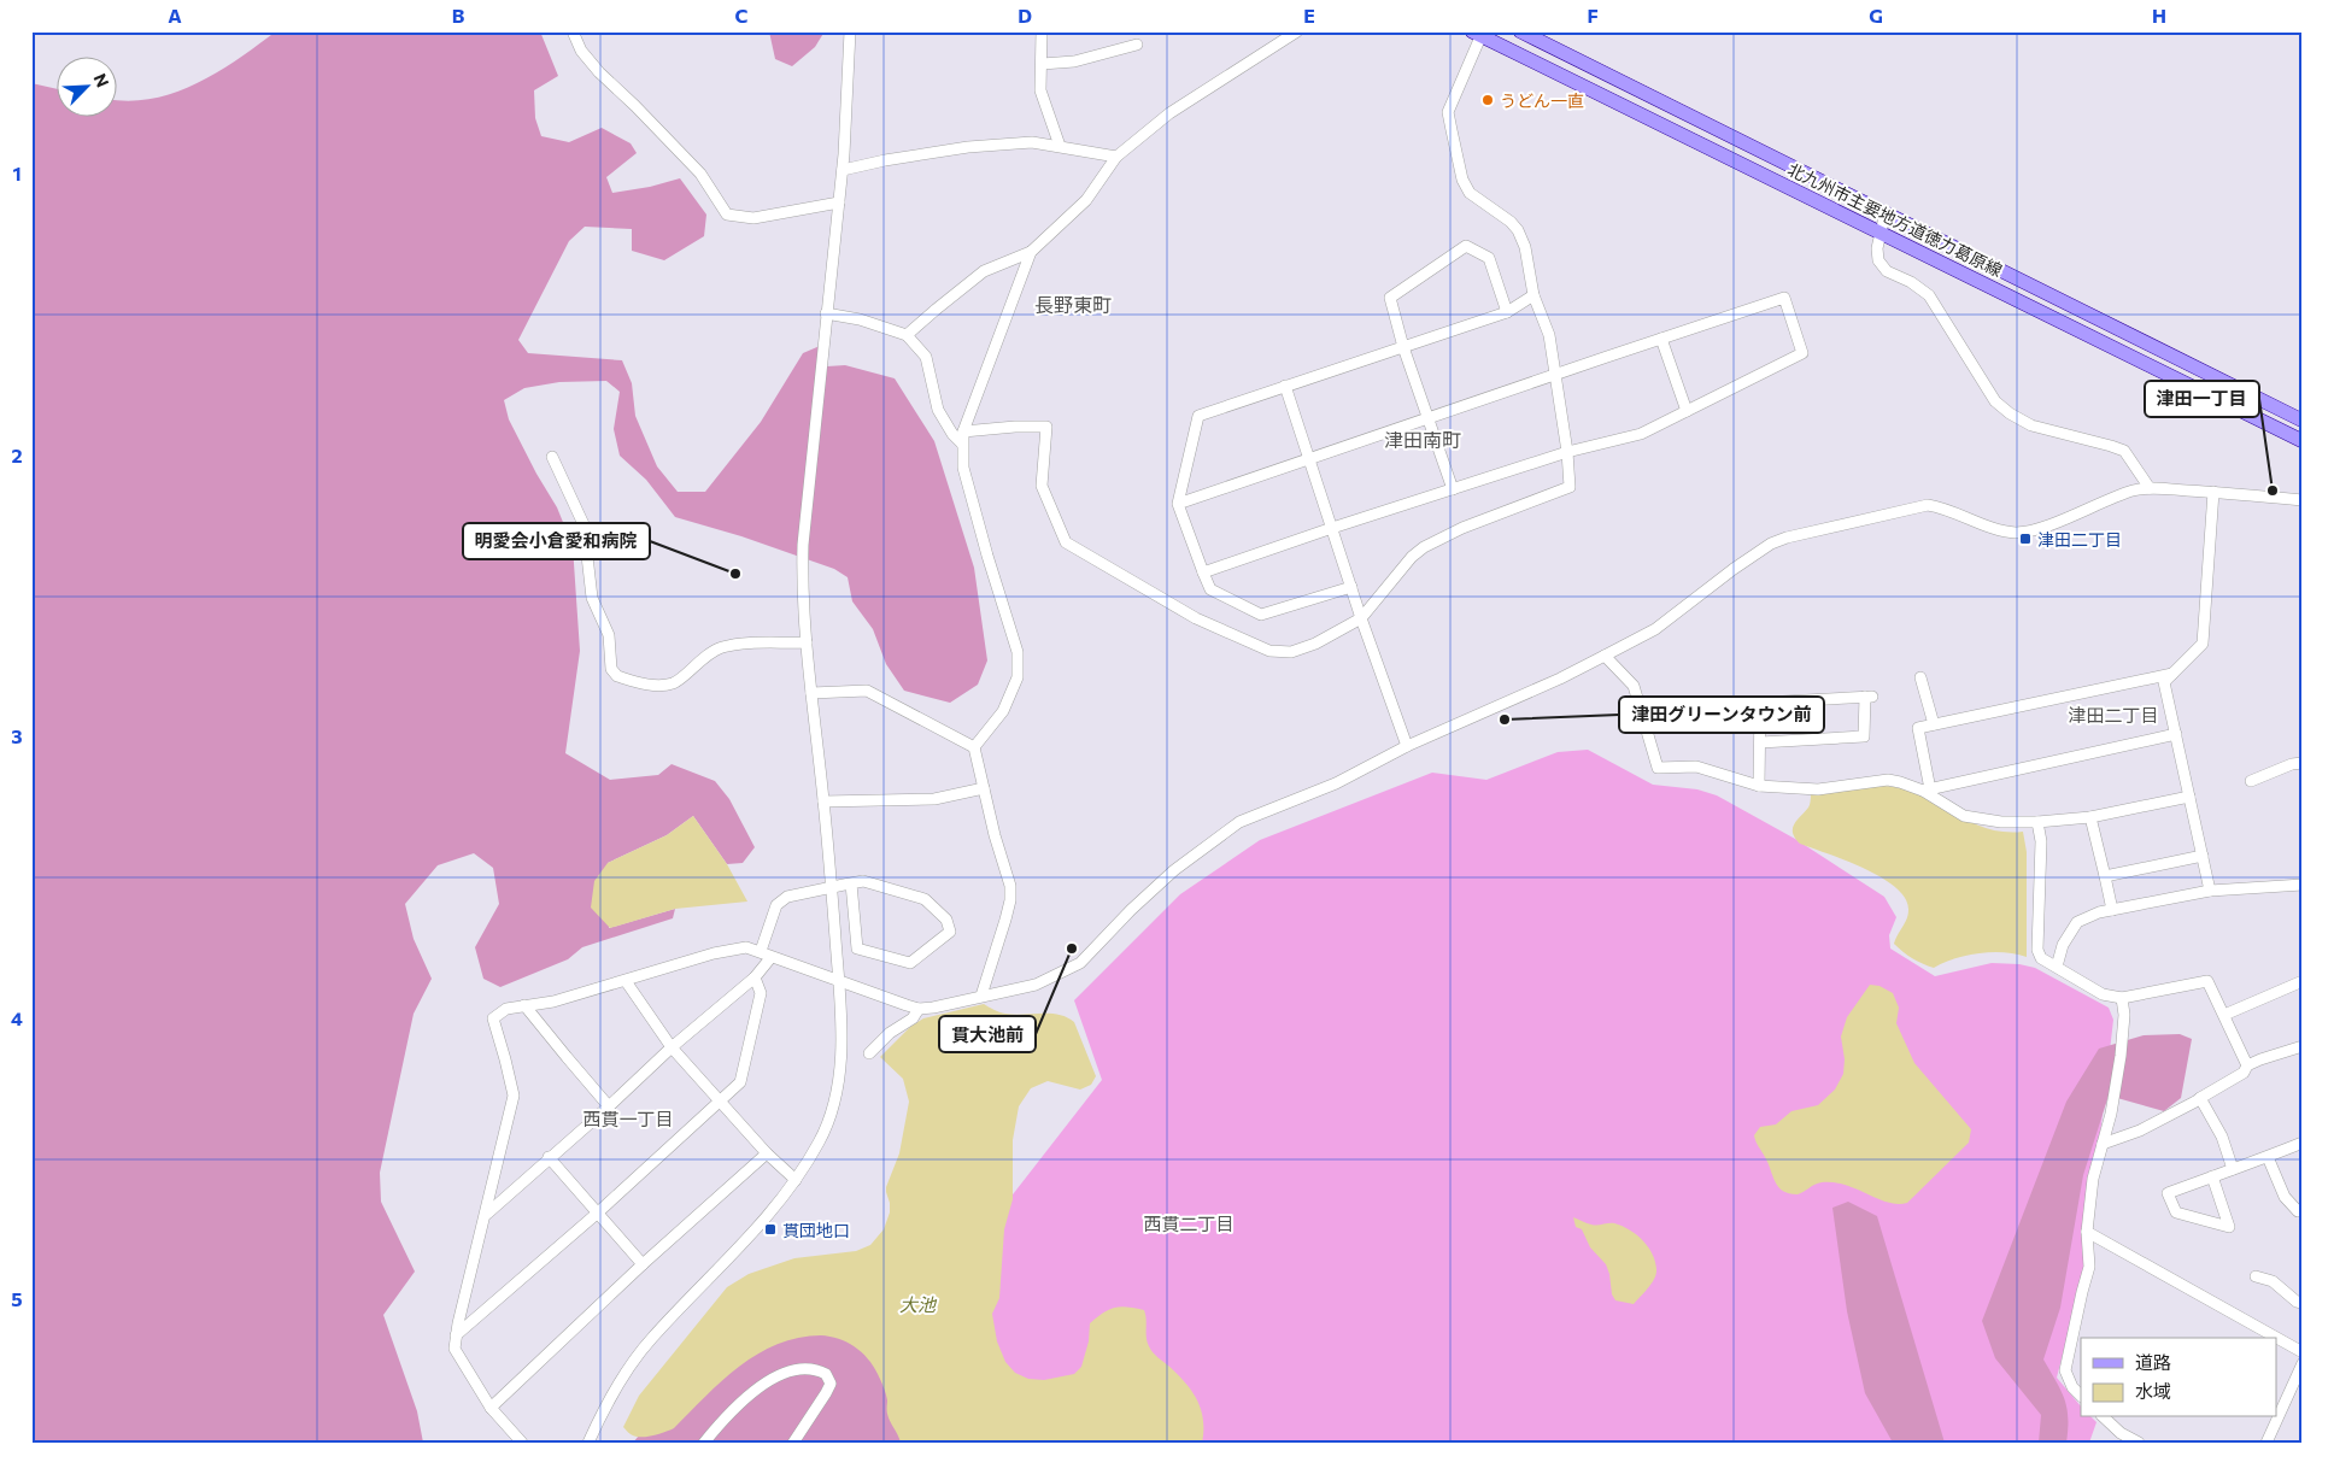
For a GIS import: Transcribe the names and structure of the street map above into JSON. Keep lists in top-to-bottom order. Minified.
{"streets":{"main road":["北九州市主要地方道徳力葛原線"]},"districts":["長野東町","津田南町","津田二丁目","西貫一丁目","西貫二丁目"],"water":["大池"],"places":{"other":["うどん一直","津田一丁目","明愛会小倉愛和病院","津田グリーンタウン前","貫大池前"],"transit":["津田二丁目","貫団地口"]},"legend":["道路","水域"],"north":"top right","grid":{"columns":["A","B","C","D","E","F","G","H"],"rows":["1","2","3","4","5"]}}
